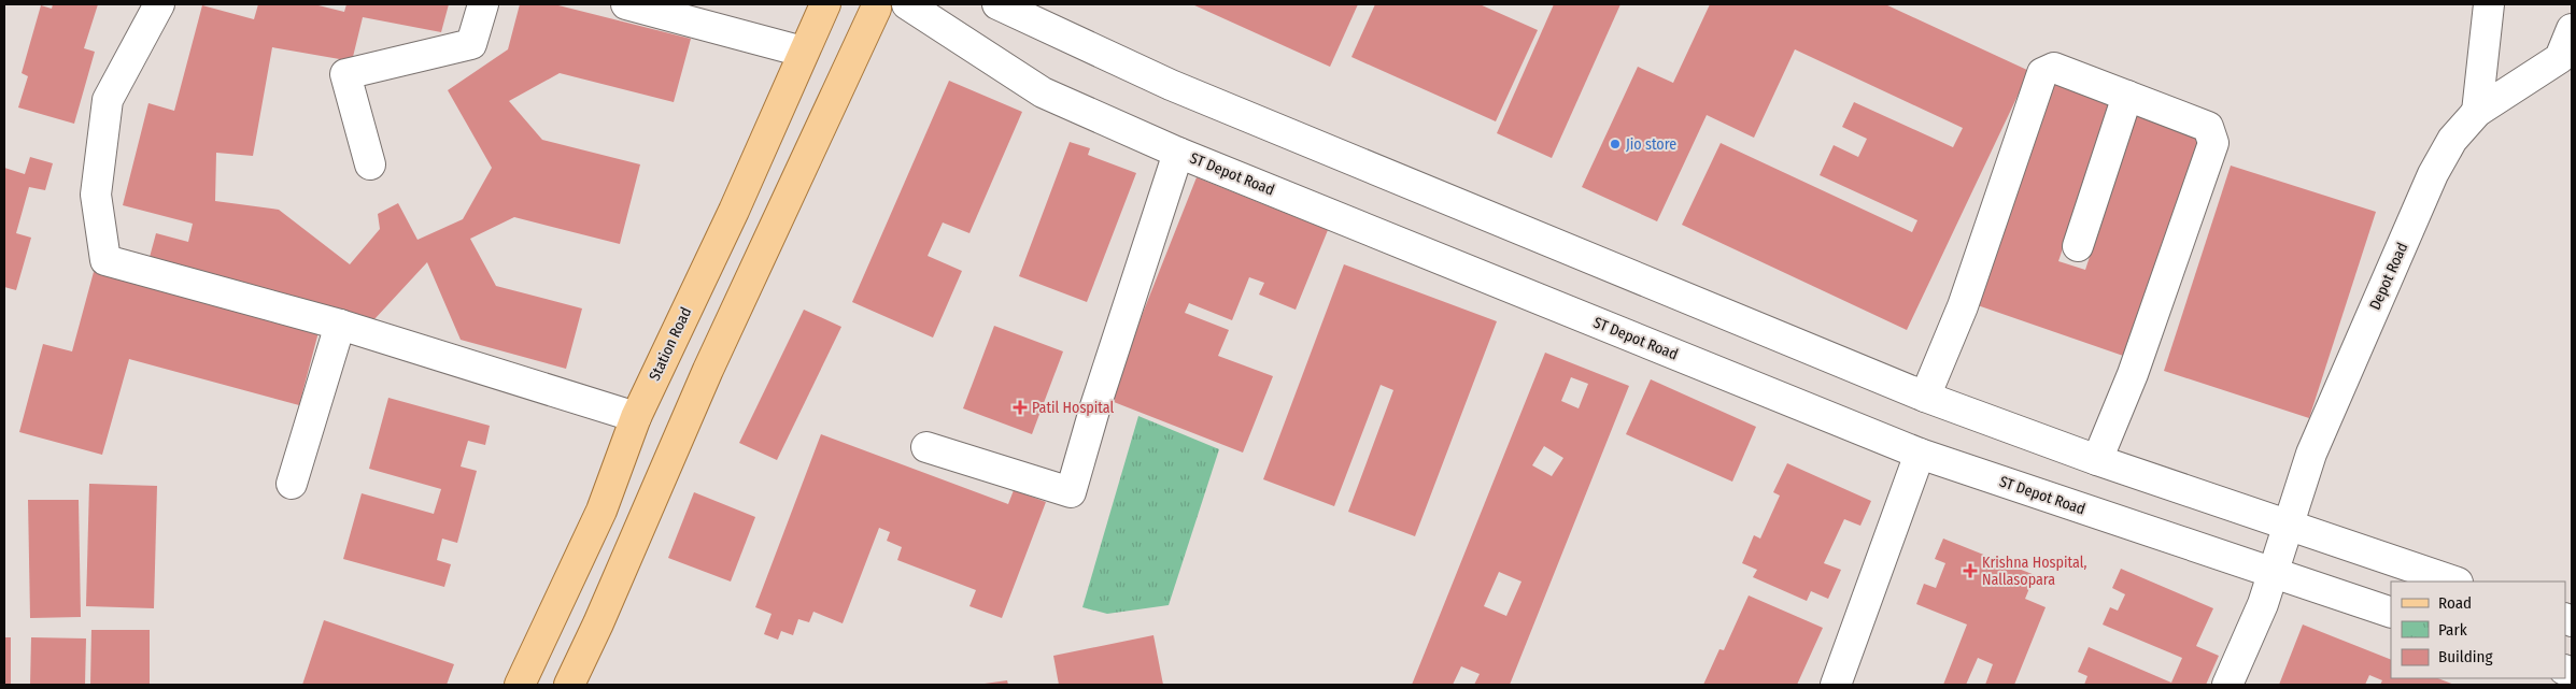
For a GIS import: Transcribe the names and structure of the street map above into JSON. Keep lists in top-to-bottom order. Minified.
{"streets":{"main road":["Station Road"],"street":["ST Depot Road","Depot Road"]},"crossings":[["ST Depot Road","Depot Road"]],"places":{"other":["Jio store"],"health":["Patil Hospital","Krishna Hospital, Nallasopara"]},"legend":["Road","Park","Building"]}
